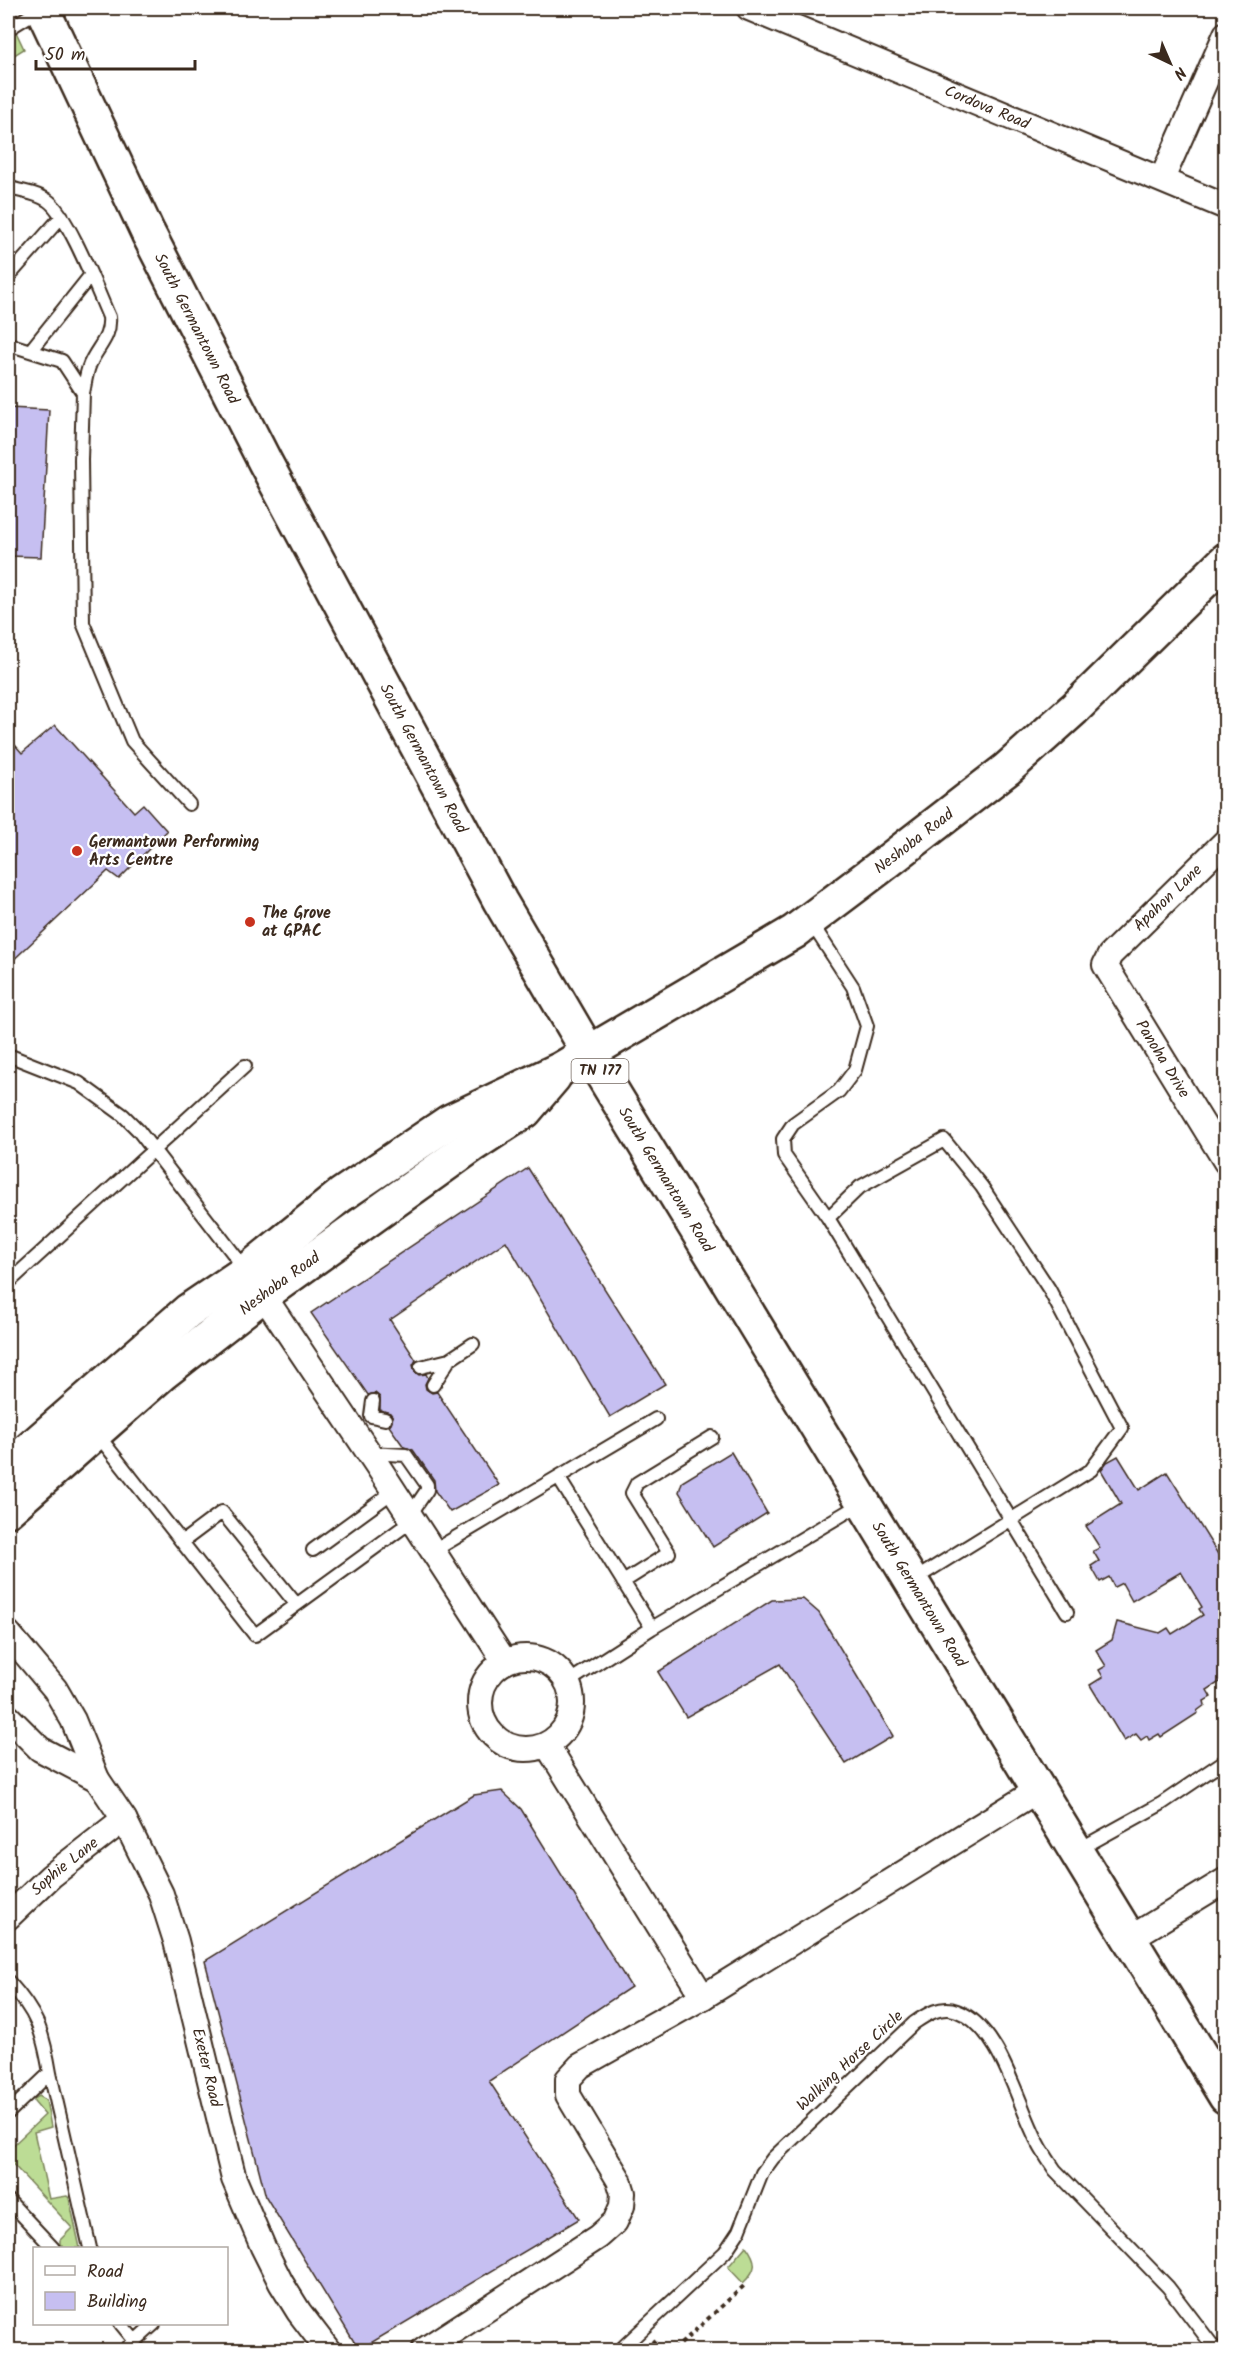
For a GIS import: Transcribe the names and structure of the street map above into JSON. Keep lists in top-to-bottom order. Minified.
{"streets":{"main road":["South Germantown Road","Neshoba Road","TN 177"],"street":["Cordova Road","Apahon Lane","Panoha Drive","Sophie Lane","Exeter Road"],"lane":["Walking Horse Circle"]},"crossings":[["South Germantown Road","Neshoba Road"],["Apahon Lane","Panoha Drive"],["Sophie Lane","Exeter Road"]],"places":["Germantown Performing Arts Centre","The Grove at GPAC"],"legend":["Road","Building"],"scale_bar":"50 m","north":"bottom right"}
